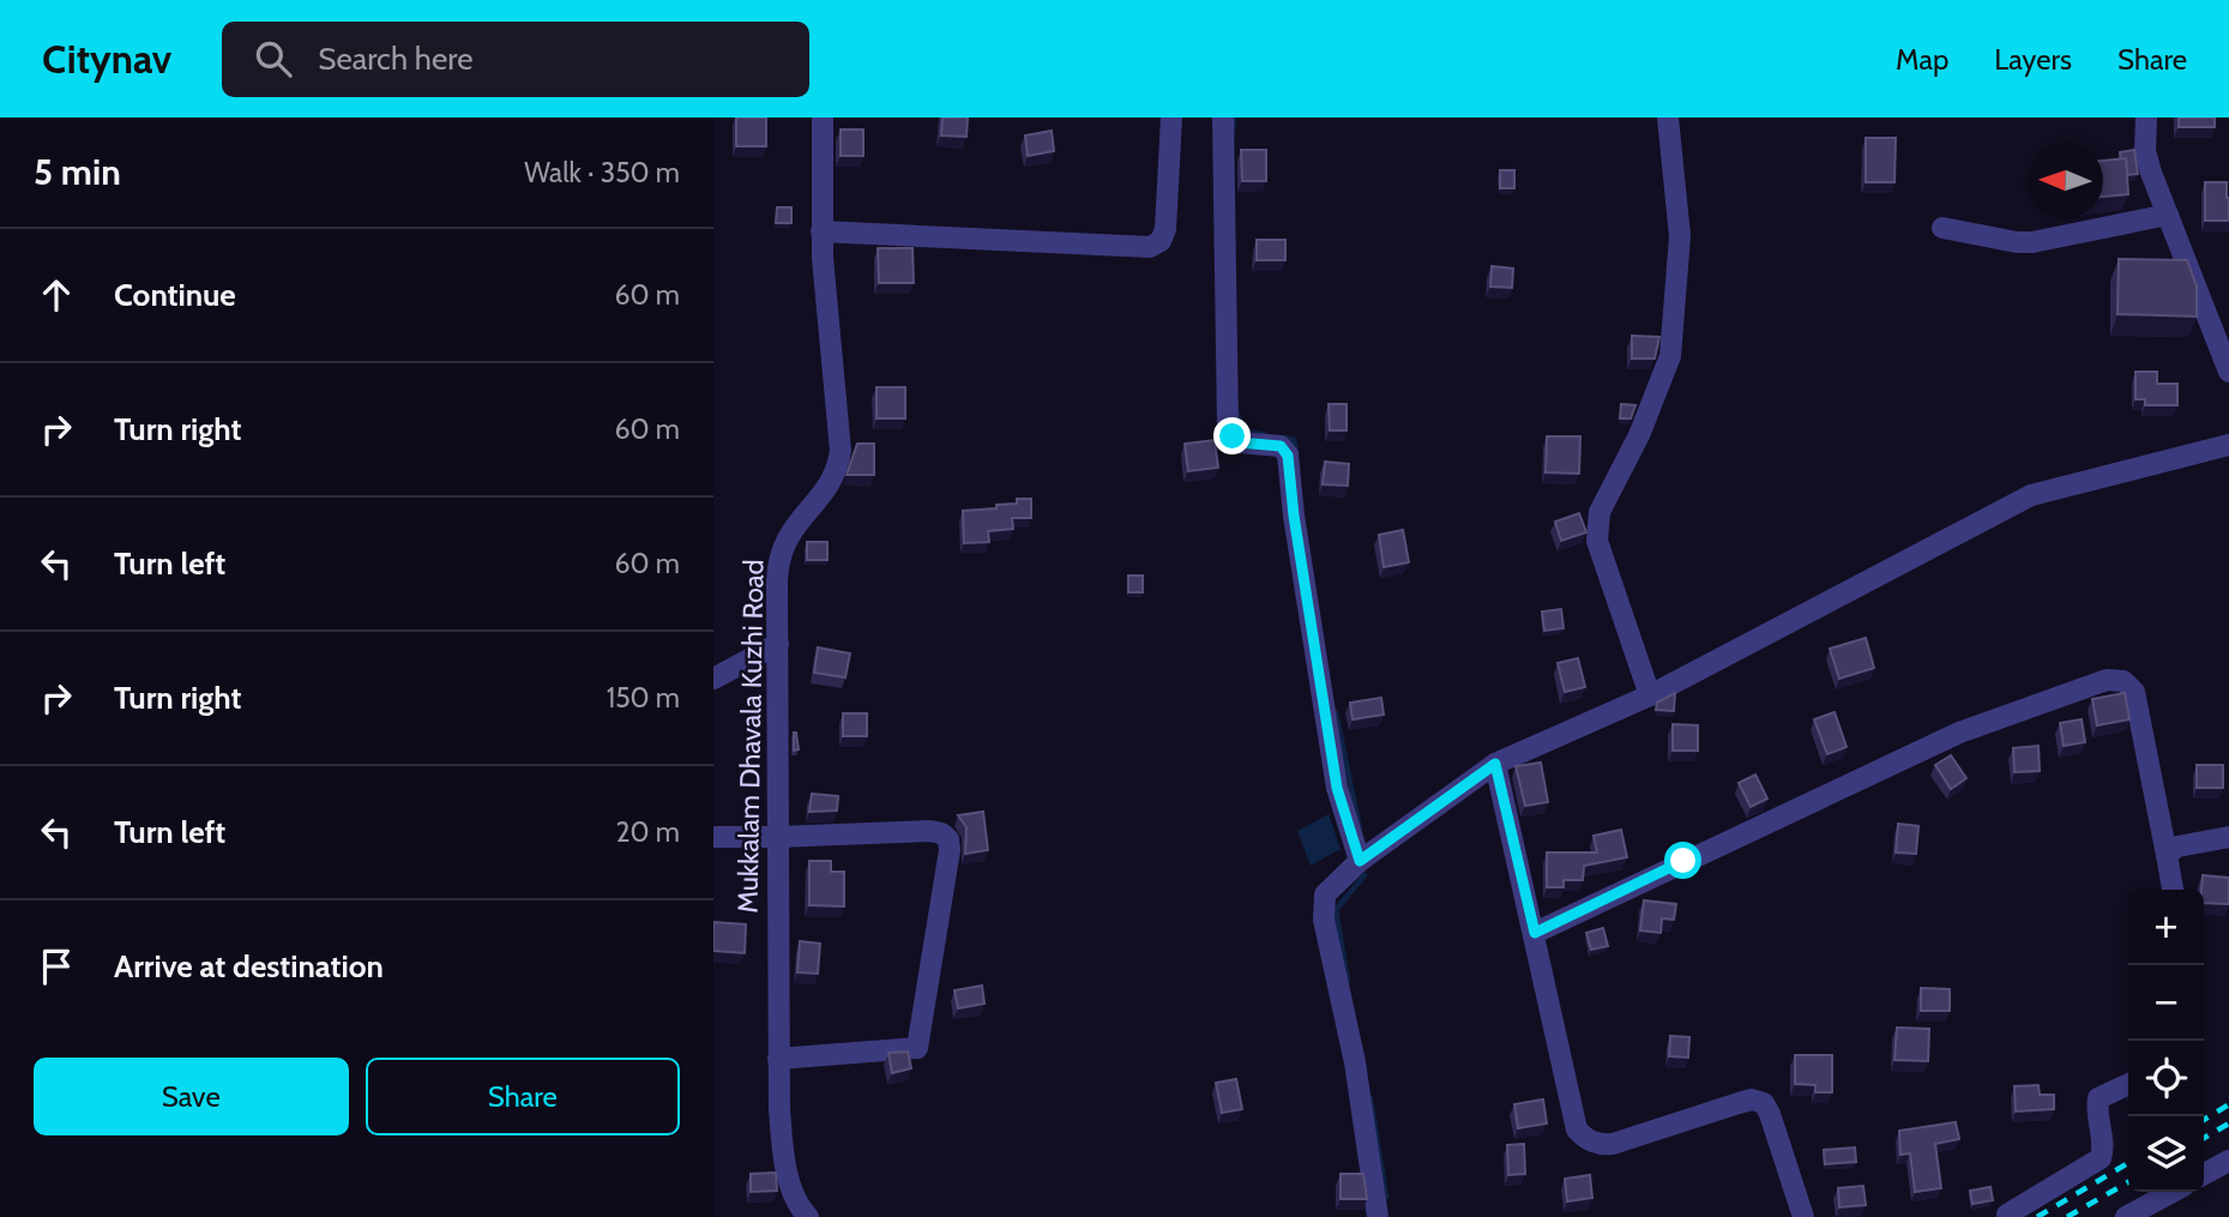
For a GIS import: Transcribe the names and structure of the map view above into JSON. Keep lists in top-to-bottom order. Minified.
{"streets":{"street":["Mukkalam Dhavala Kuzhi Road"]},"north":"left","page":{"header":"Citynav","search":"Search here","nav":["Map","Layers","Share"],"heading":["5 min","Walk · 350 m"],"list":[["Continue","60 m"],["Turn right","60 m"],["Turn left","60 m"],["Turn right","150 m"],["Turn left","20 m"],"Arrive at destination"],"map_buttons":["+","−"],"buttons":["Save","Share"]}}
